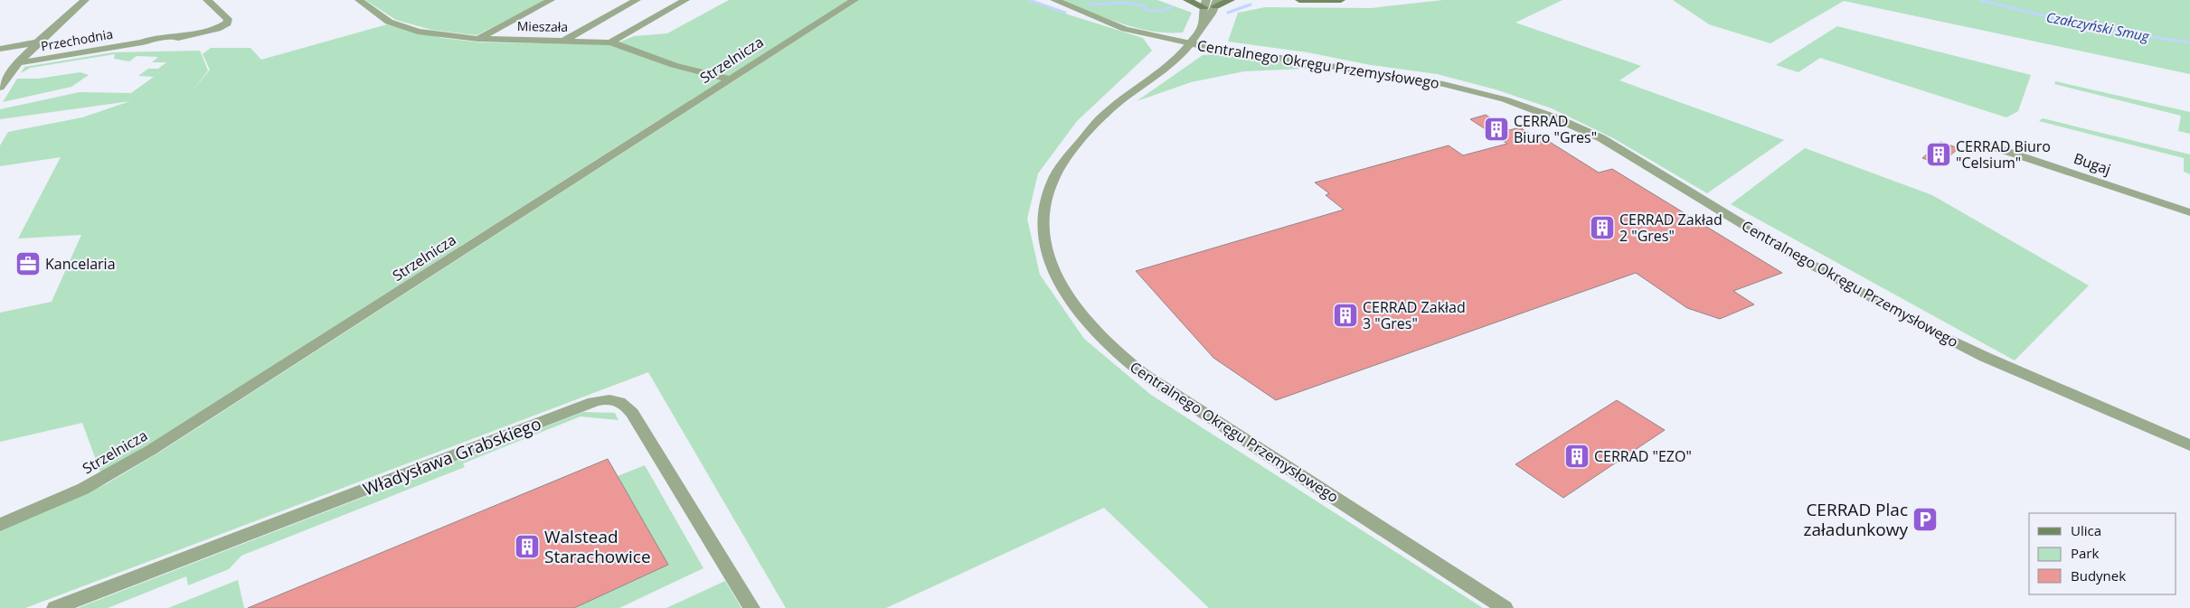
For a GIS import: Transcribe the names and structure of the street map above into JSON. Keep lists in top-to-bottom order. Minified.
{"streets":{"street":["Mieszała","Przechodnia","Strzelnicza","Centralnego Okręgu Przemysłowego","Bugaj","Władysława Grabskiego"]},"crossings":[["Mieszała","Strzelnicza"]],"water":["Czałczyński Smug"],"places":{"building":["CERRAD Biuro \"Gres\"","CERRAD Biuro \"Celsium\"","CERRAD Zakład 2 \"Gres\"","CERRAD Zakład 3 \"Gres\"","CERRAD \"EZO\"","Walstead Starachowice"],"office":["Kancelaria"],"parking":["CERRAD Plac załadunkowy"]},"legend":["Ulica","Park","Budynek"]}
